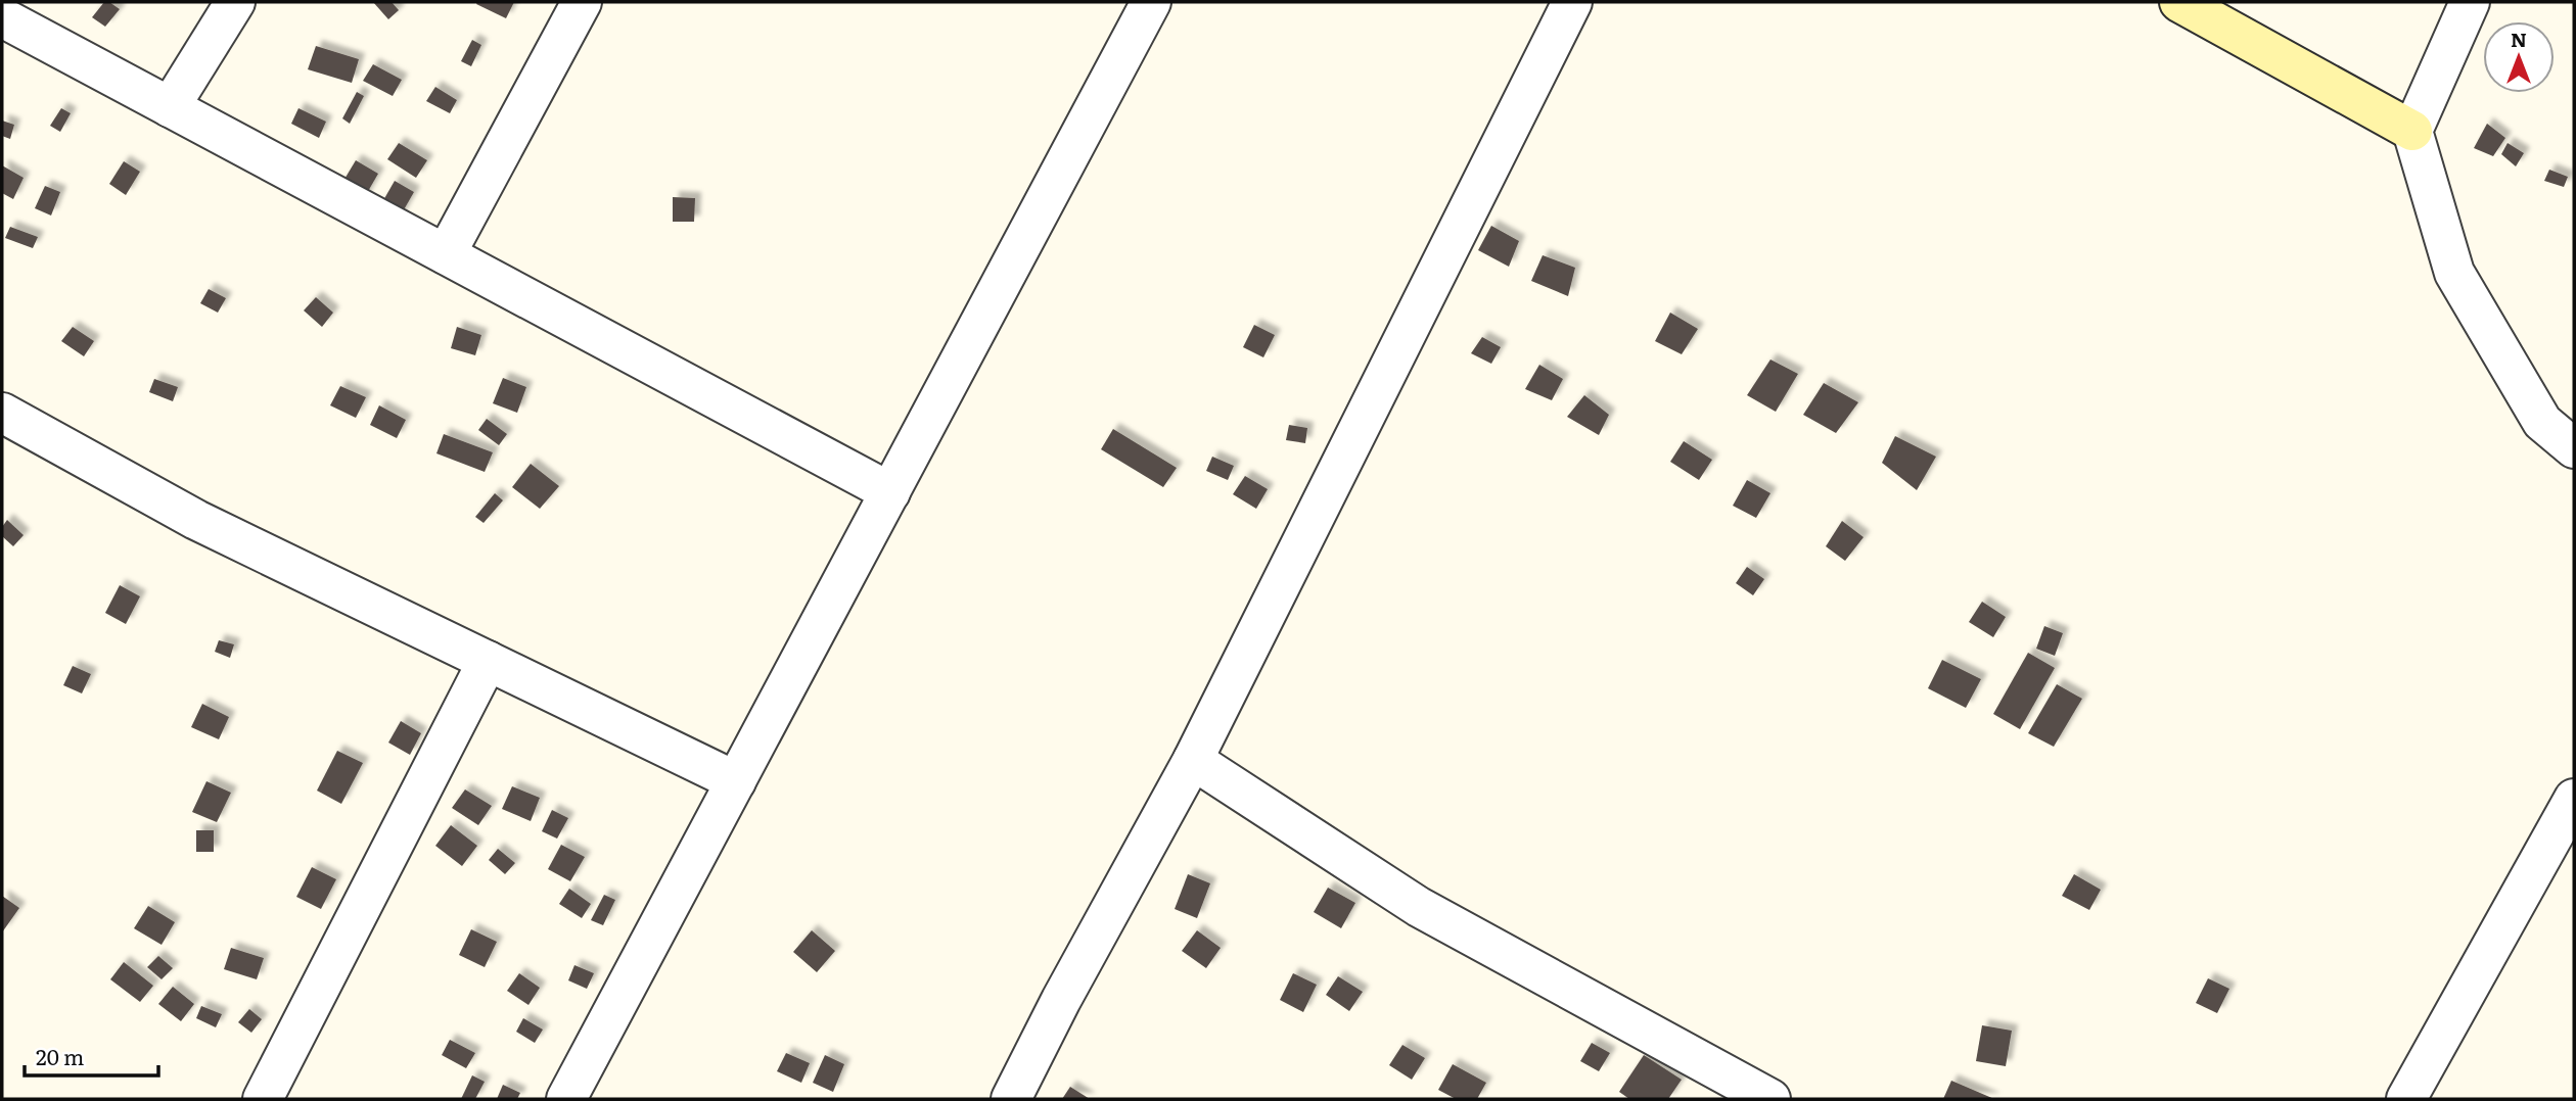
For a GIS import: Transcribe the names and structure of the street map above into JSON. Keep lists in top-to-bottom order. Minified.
{"scale_bar":"20 m","north":"top"}
